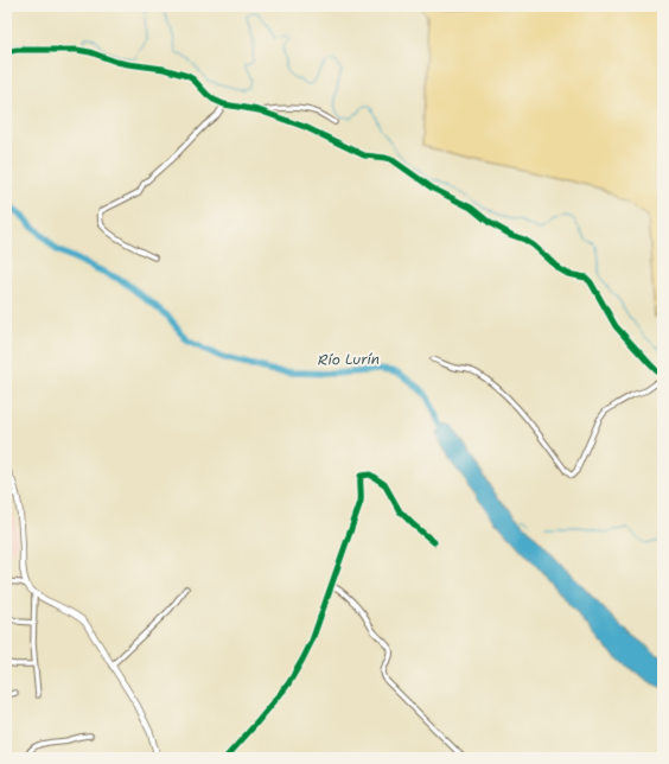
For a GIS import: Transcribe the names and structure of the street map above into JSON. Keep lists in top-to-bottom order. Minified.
{"water":["Río Lurín"]}
